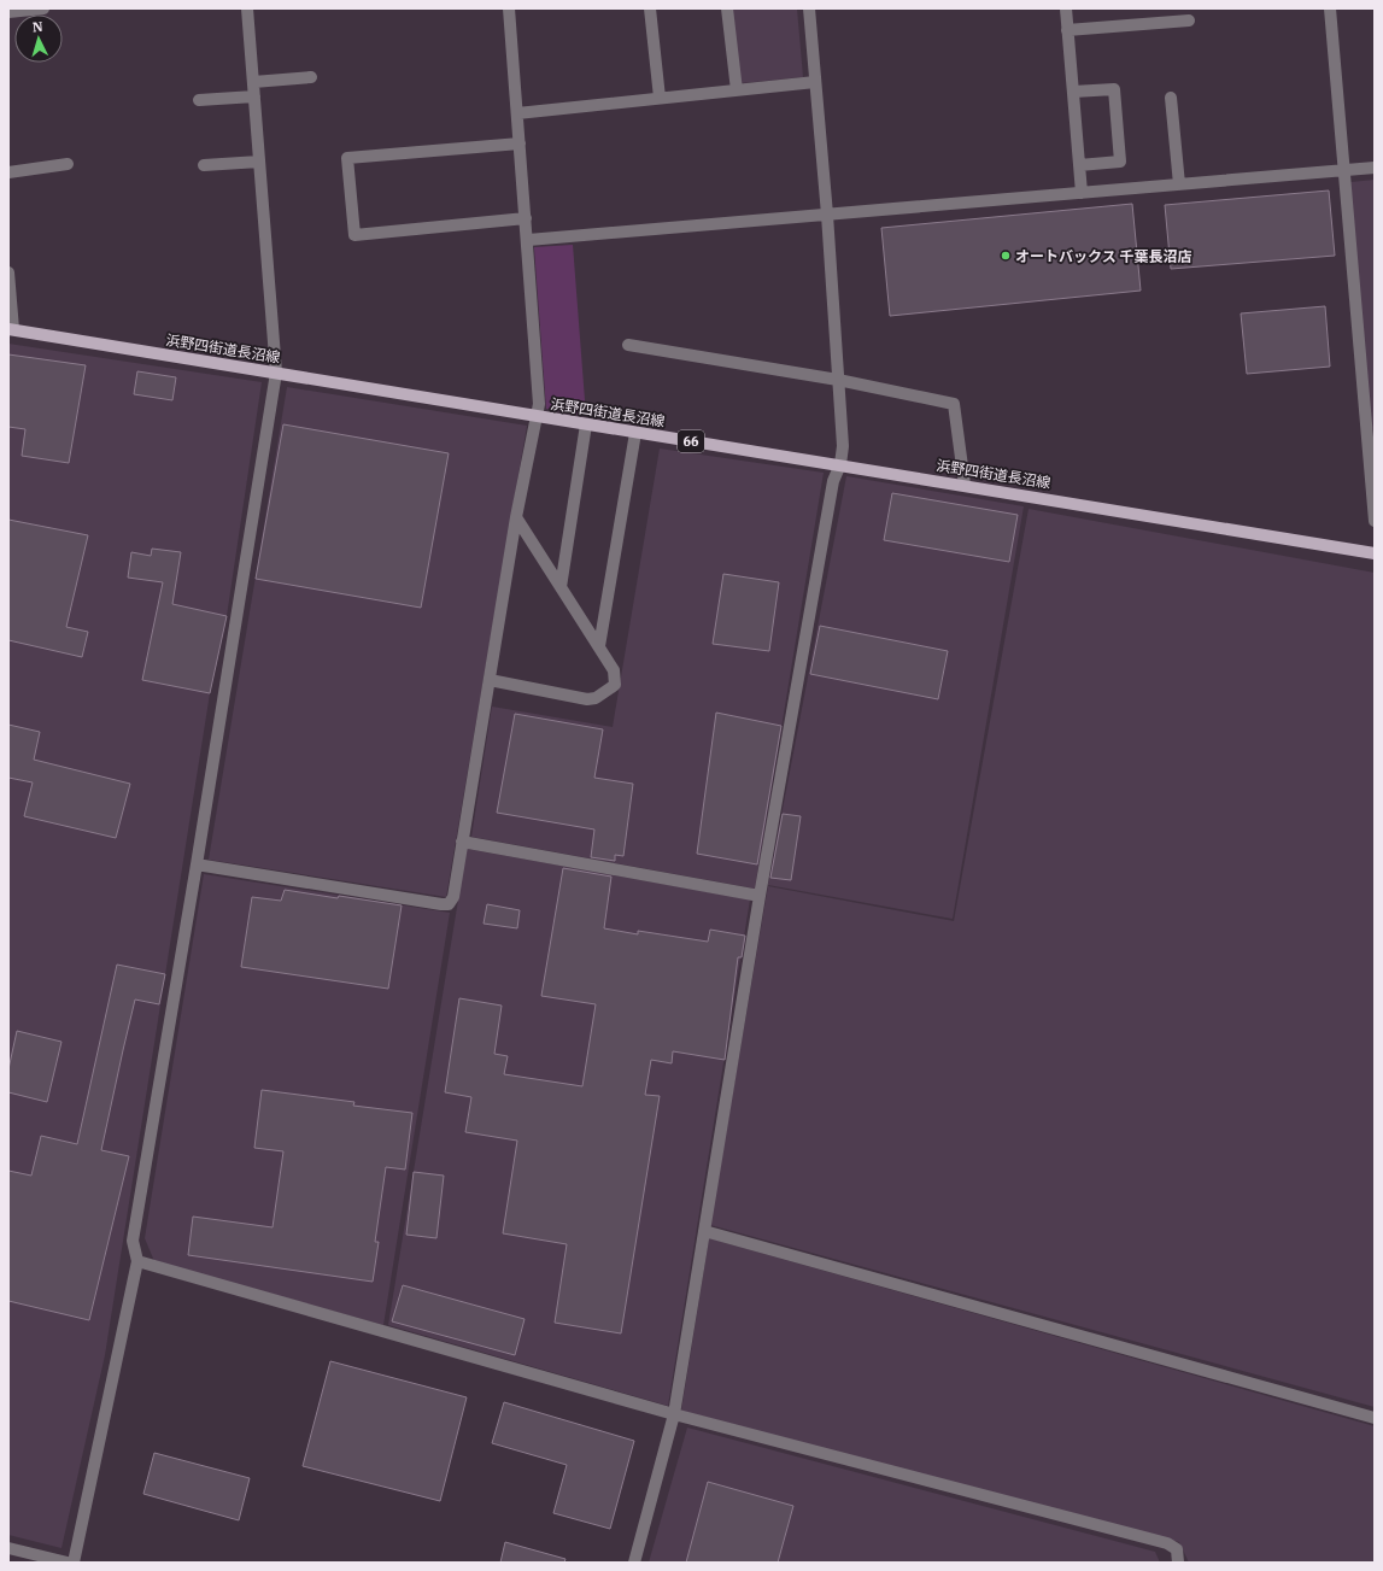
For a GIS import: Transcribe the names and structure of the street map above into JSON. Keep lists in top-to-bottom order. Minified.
{"streets":{"main road":["浜野四街道長沼線","66"]},"places":["オートバックス 千葉長沼店"],"north":"top"}
